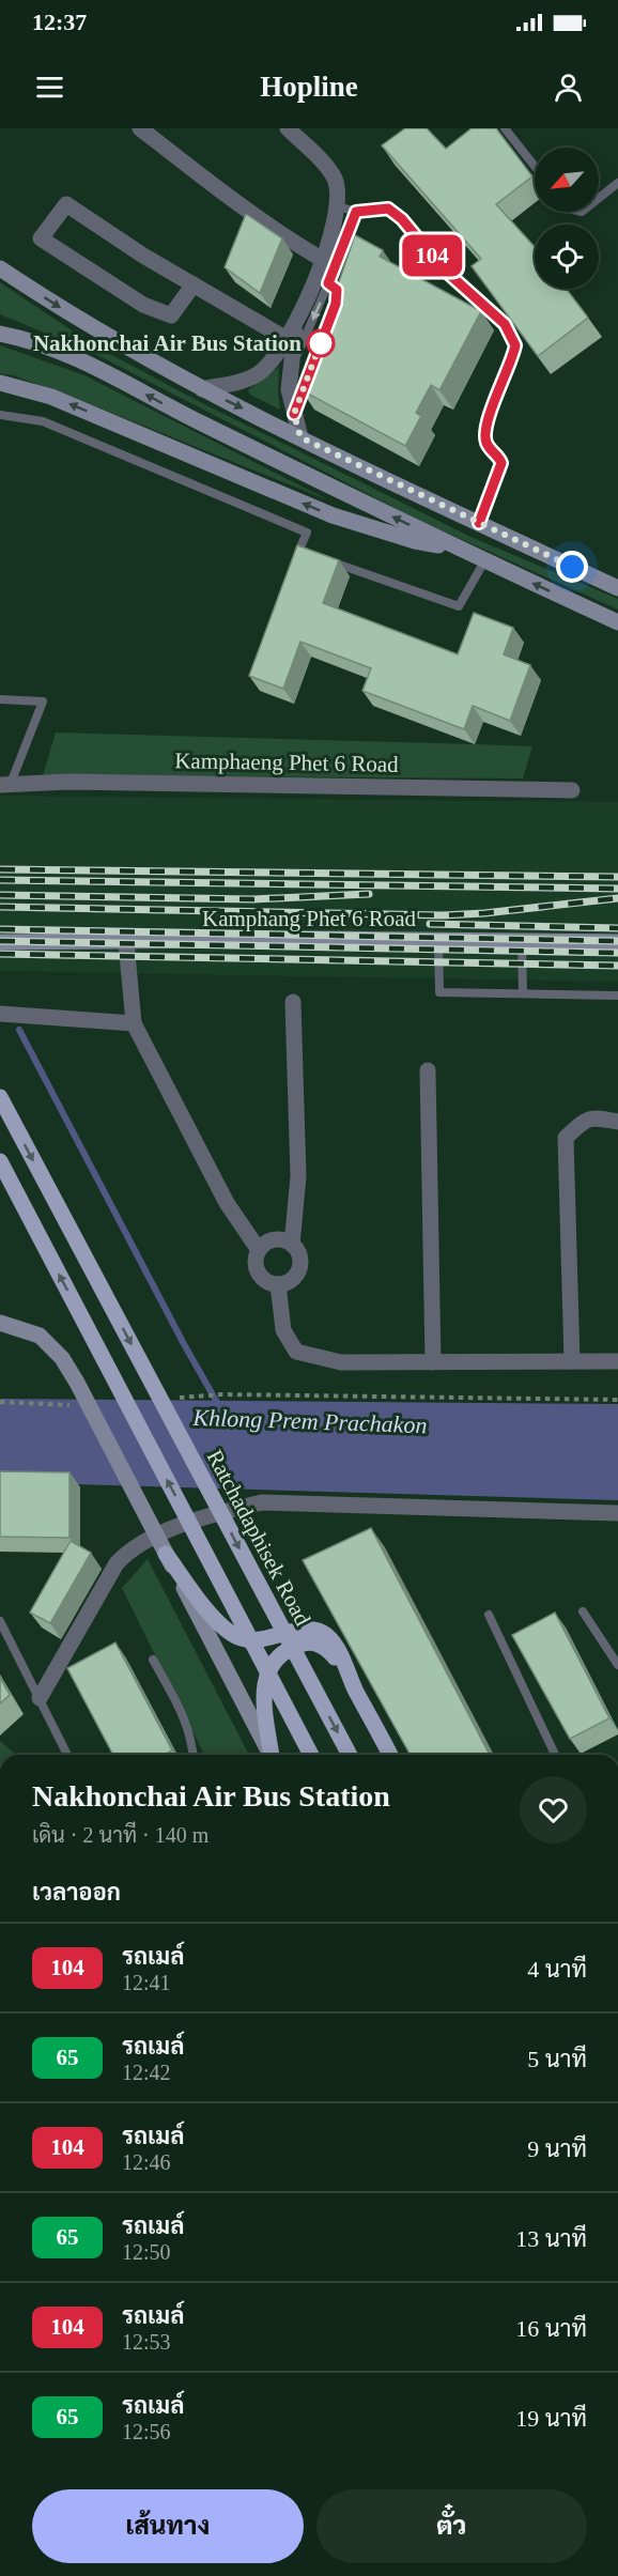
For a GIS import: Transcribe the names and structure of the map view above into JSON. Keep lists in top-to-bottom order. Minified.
{"streets":{"main road":["Kamphang Phet 6 Road","Ratchadaphisek Road"],"street":["Kamphaeng Phet 6 Road"]},"water":["Khlong Prem Prachakon"],"places":["Nakhonchai Air Bus Station"],"lines":["bus line 104"],"north":"bottom left","page":{"status":"12:37","header":"Hopline","on_map":"104","heading":[["Nakhonchai Air Bus Station","เดิน · 2 นาที · 140 m"],"เวลาออก"],"list":[{"mark":"104","name":"รถเมล์","note":"12:41","value":"4 นาที"},{"mark":"65","name":"รถเมล์","note":"12:42","value":"5 นาที"},{"mark":"104","name":"รถเมล์","note":"12:46","value":"9 นาที"},{"mark":"65","name":"รถเมล์","note":"12:50","value":"13 นาที"},{"mark":"104","name":"รถเมล์","note":"12:53","value":"16 นาที"},{"mark":"65","name":"รถเมล์","note":"12:56","value":"19 นาที"}],"buttons":["เส้นทาง","ตั๋ว"]}}
